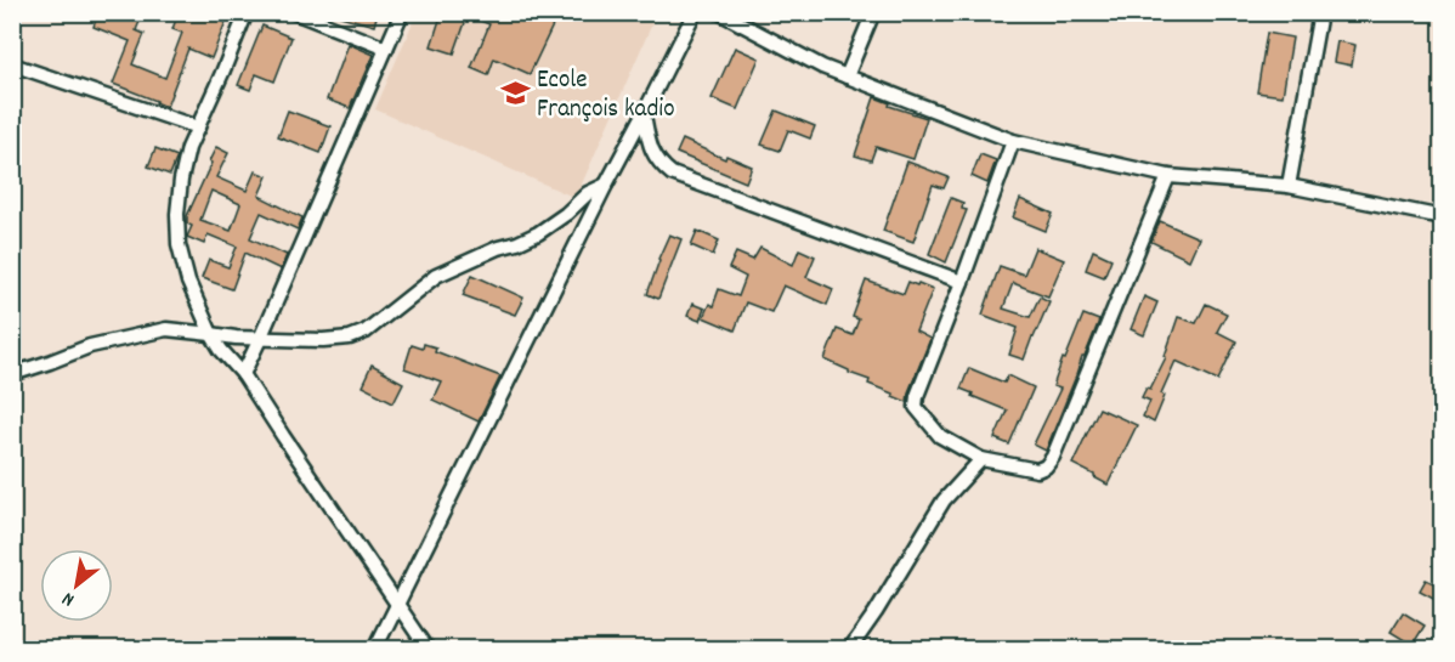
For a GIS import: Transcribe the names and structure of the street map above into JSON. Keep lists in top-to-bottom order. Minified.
{"places":{"school or university":["Ecole François kadio"]},"north":"bottom left"}
